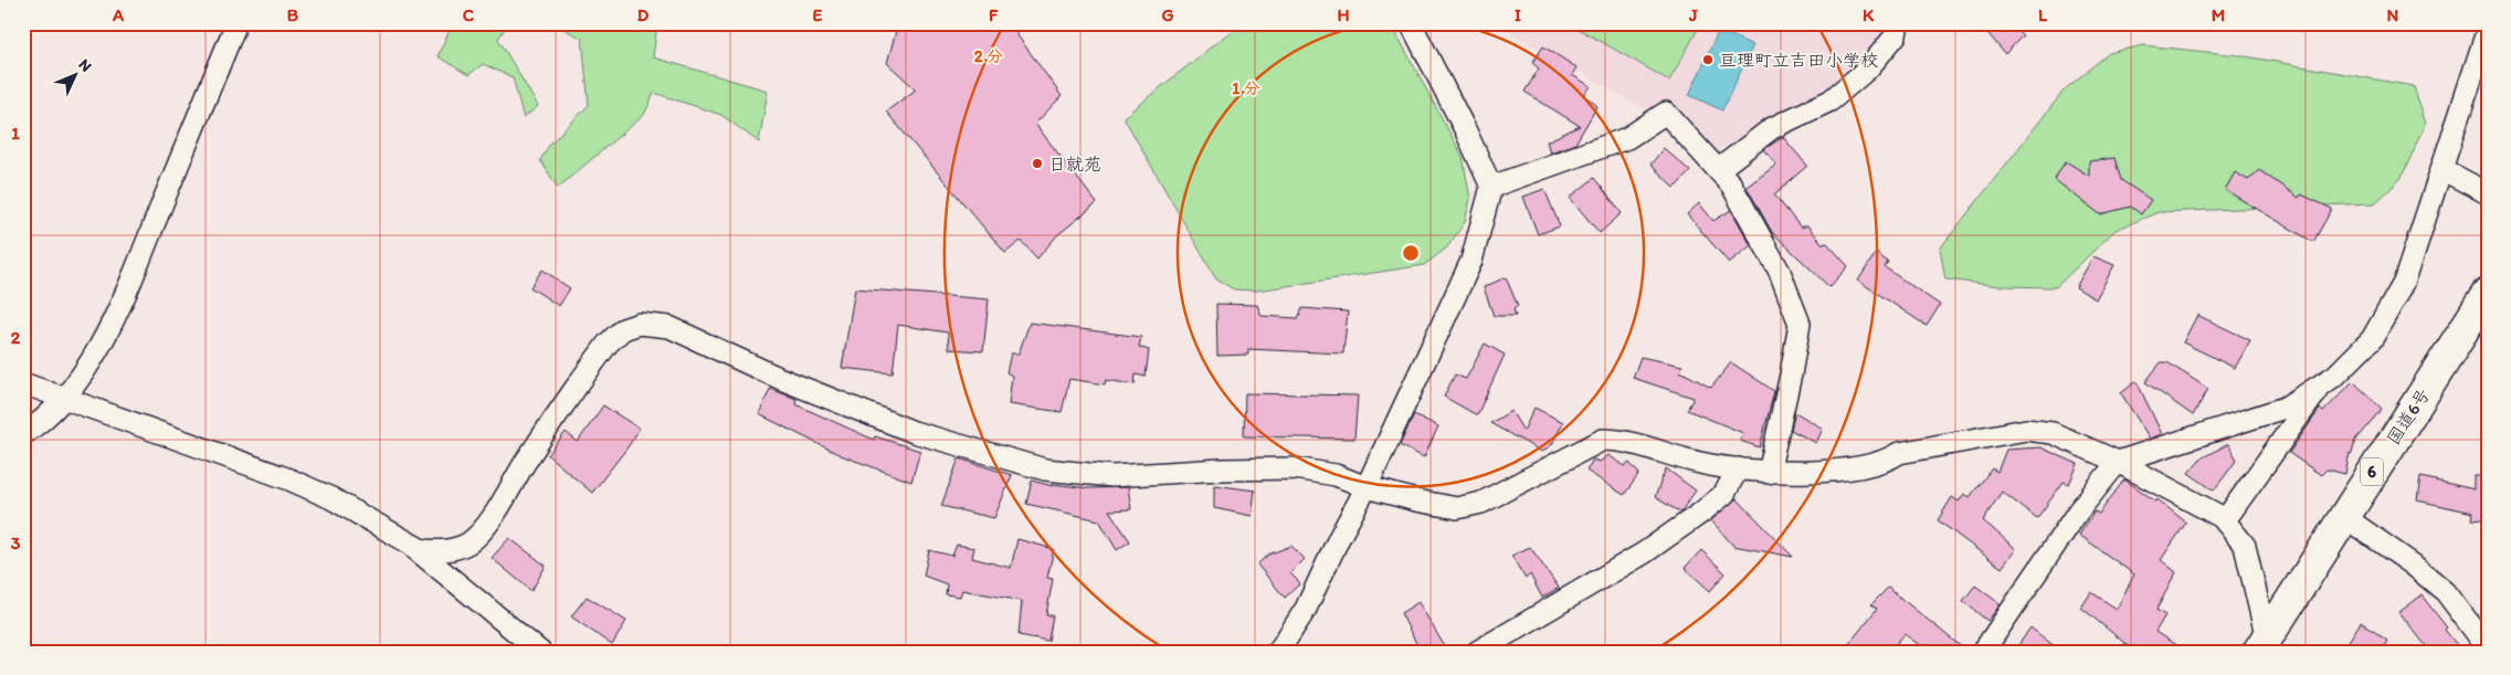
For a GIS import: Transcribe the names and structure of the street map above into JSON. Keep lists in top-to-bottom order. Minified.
{"streets":{"highway":["国道6号","6"]},"places":["亘理町立吉田小学校","日就苑"],"north":"top right","grid":{"columns":["A","B","C","D","E","F","G","H","I","J","K","L","M","N"],"rows":["1","2","3"]},"rings":["2 分","1 分"]}
